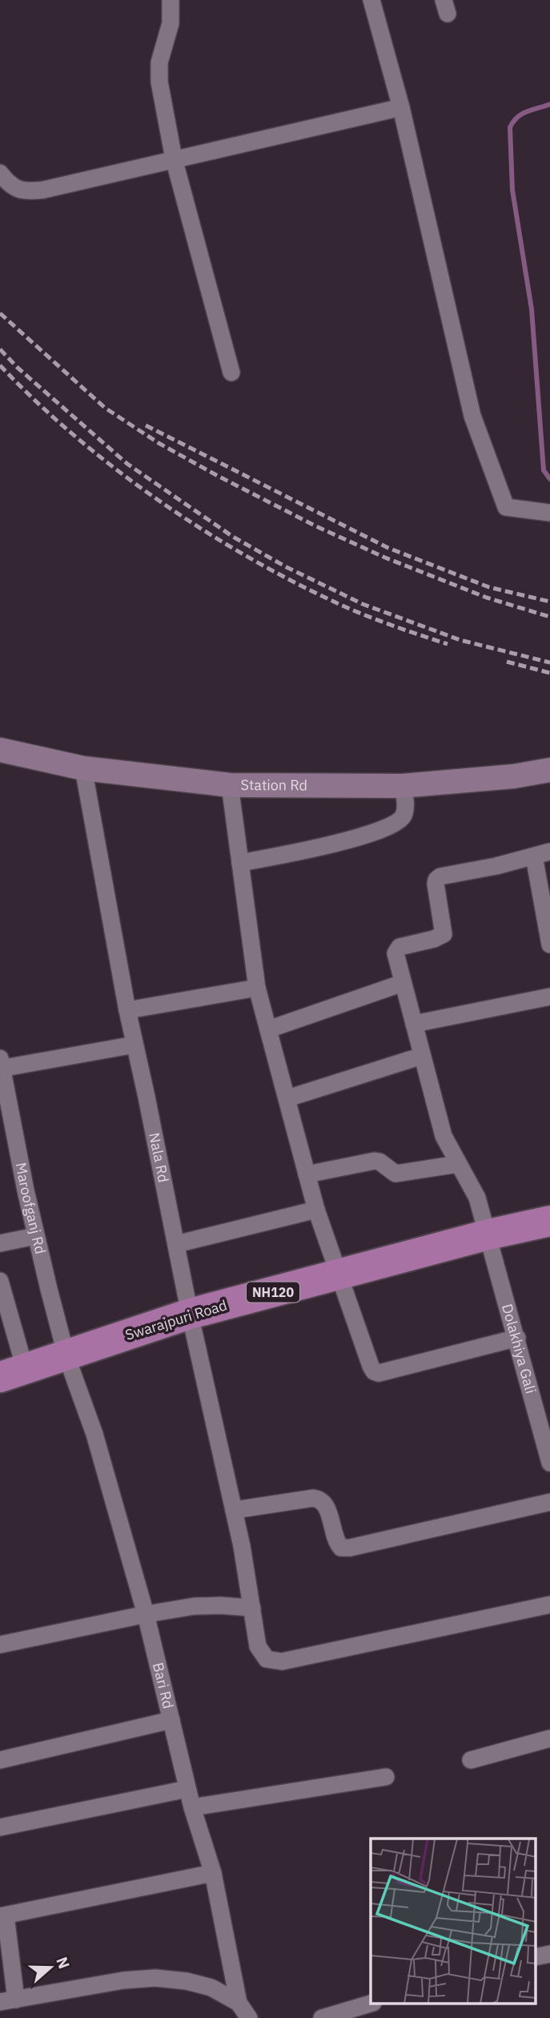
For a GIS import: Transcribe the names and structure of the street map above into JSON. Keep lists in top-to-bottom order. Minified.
{"streets":{"highway":["NH120","Swarajpuri Road"],"street":["Station Rd","Nala Rd","Maroofganj Rd","Dolakhiya Gali","Bari Rd"]},"crossings":[["Station Rd","Nala Rd"],["Nala Rd","Swarajpuri Road"],["Maroofganj Rd","Swarajpuri Road"],["Maroofganj Rd","Bari Rd"],["Swarajpuri Road","Dolakhiya Gali"],["Swarajpuri Road","Bari Rd"]],"north":"right"}
